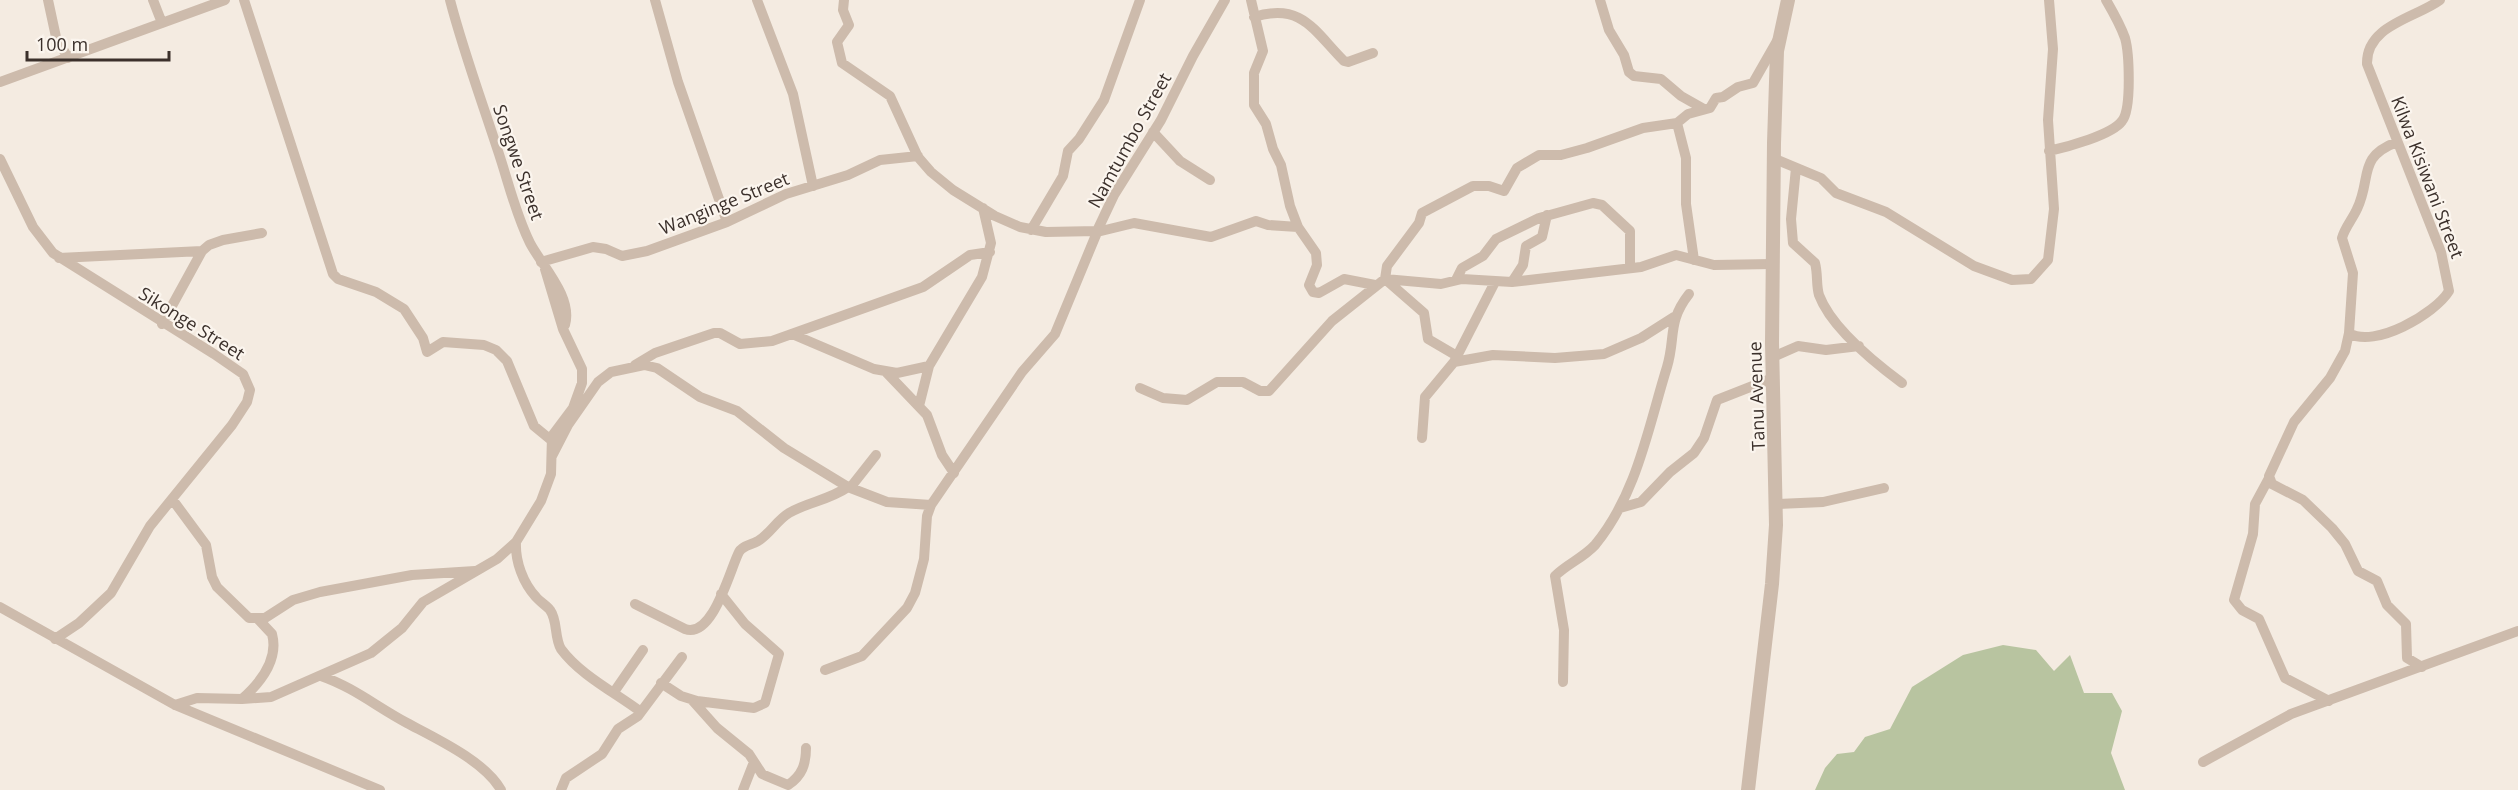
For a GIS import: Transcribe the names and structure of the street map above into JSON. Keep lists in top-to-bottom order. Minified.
{"streets":{"street":["Namtumbo Street","Songwe Street","Kilwa Kisiwani Street","Wanginge Street","Sikonge Street","Tanu Avenue"]},"crossings":[["Namtumbo Street","Wanginge Street"],["Songwe Street","Wanginge Street"]],"scale_bar":"100 m"}
